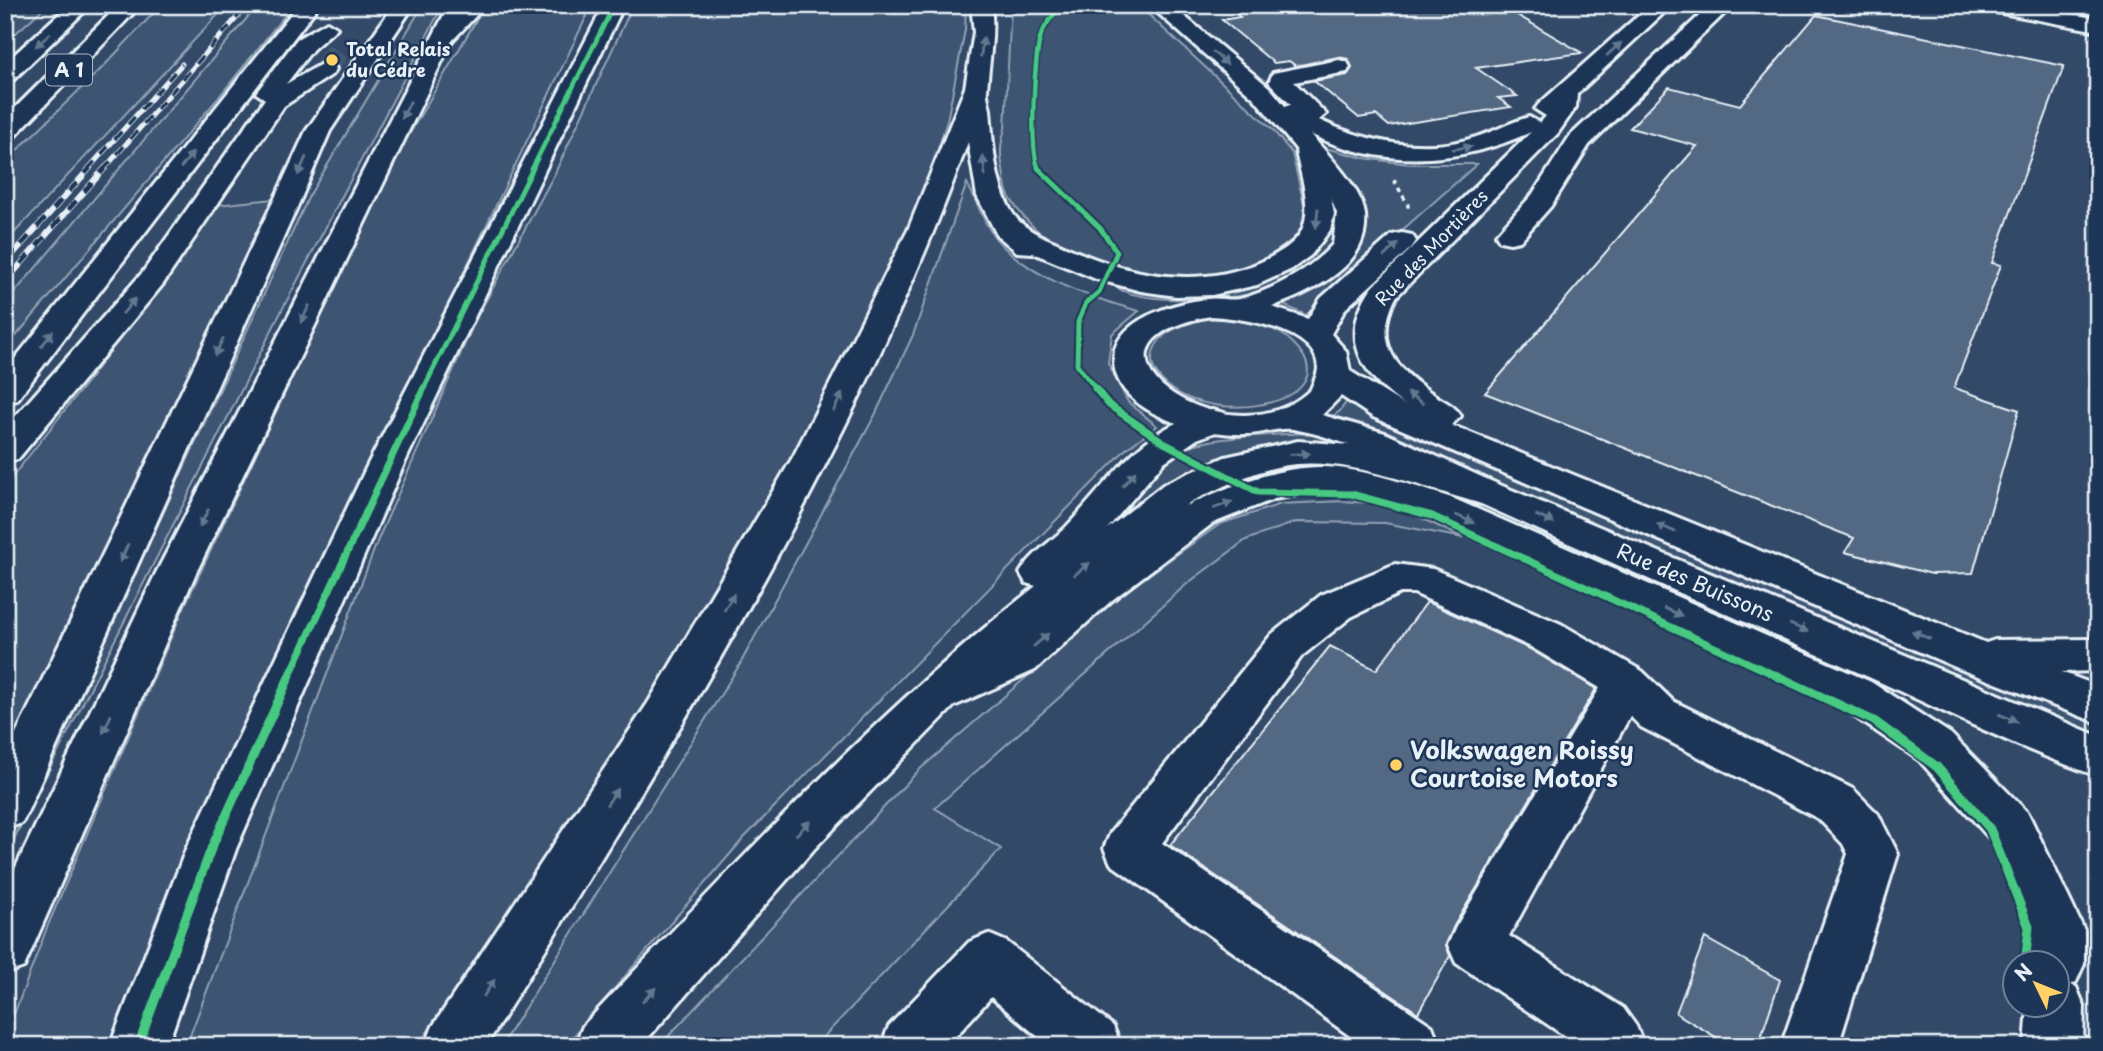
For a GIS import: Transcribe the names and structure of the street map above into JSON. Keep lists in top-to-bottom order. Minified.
{"streets":{"main road":["A 1","Rue des Mortières","Rue des Buissons"]},"crossings":[["Rue des Mortières","Rue des Buissons"]],"places":["Total Relais du Cédre","Volkswagen Roissy Courtoise Motors"],"north":"top left"}
